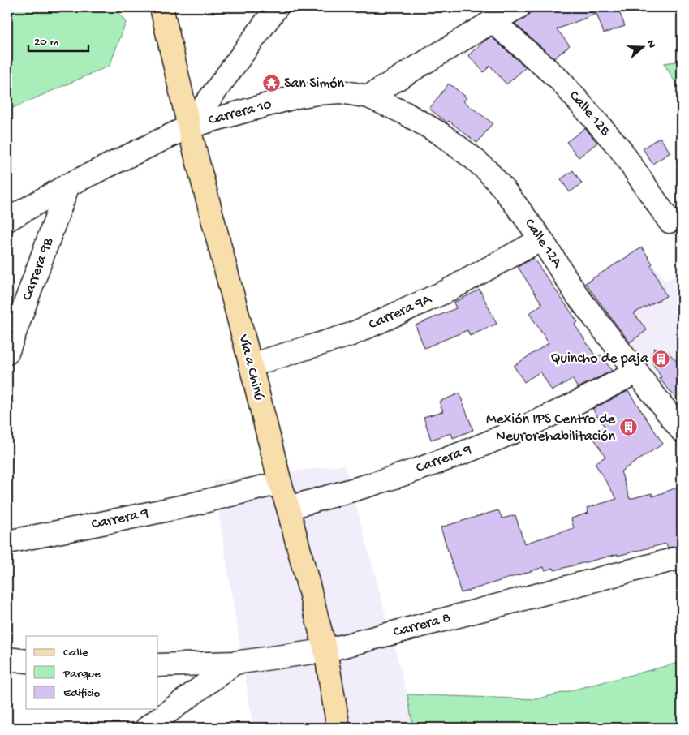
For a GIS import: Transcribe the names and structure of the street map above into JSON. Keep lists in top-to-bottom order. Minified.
{"streets":{"main road":["Vía a Chinú"],"street":["Carrera 10","Calle 12B","Calle 12A","Carrera 9B","Carrera 9A","Carrera 9","Carrera 8"]},"crossings":[["Carrera 10","Calle 12A"],["Carrera 10","Carrera 9B"],["Carrera 10","Vía a Chinú"],["Calle 12A","Carrera 9A"],["Calle 12A","Carrera 9"],["Carrera 9A","Vía a Chinú"],["Vía a Chinú","Carrera 9"],["Vía a Chinú","Carrera 8"]],"places":{"temple":["San Simón"],"building":["Quincho de paja","Mexión IPS Centro de Neurorehabilitación"]},"legend":["Calle","Parque","Edificio"],"scale_bar":"20 m","north":"right"}
